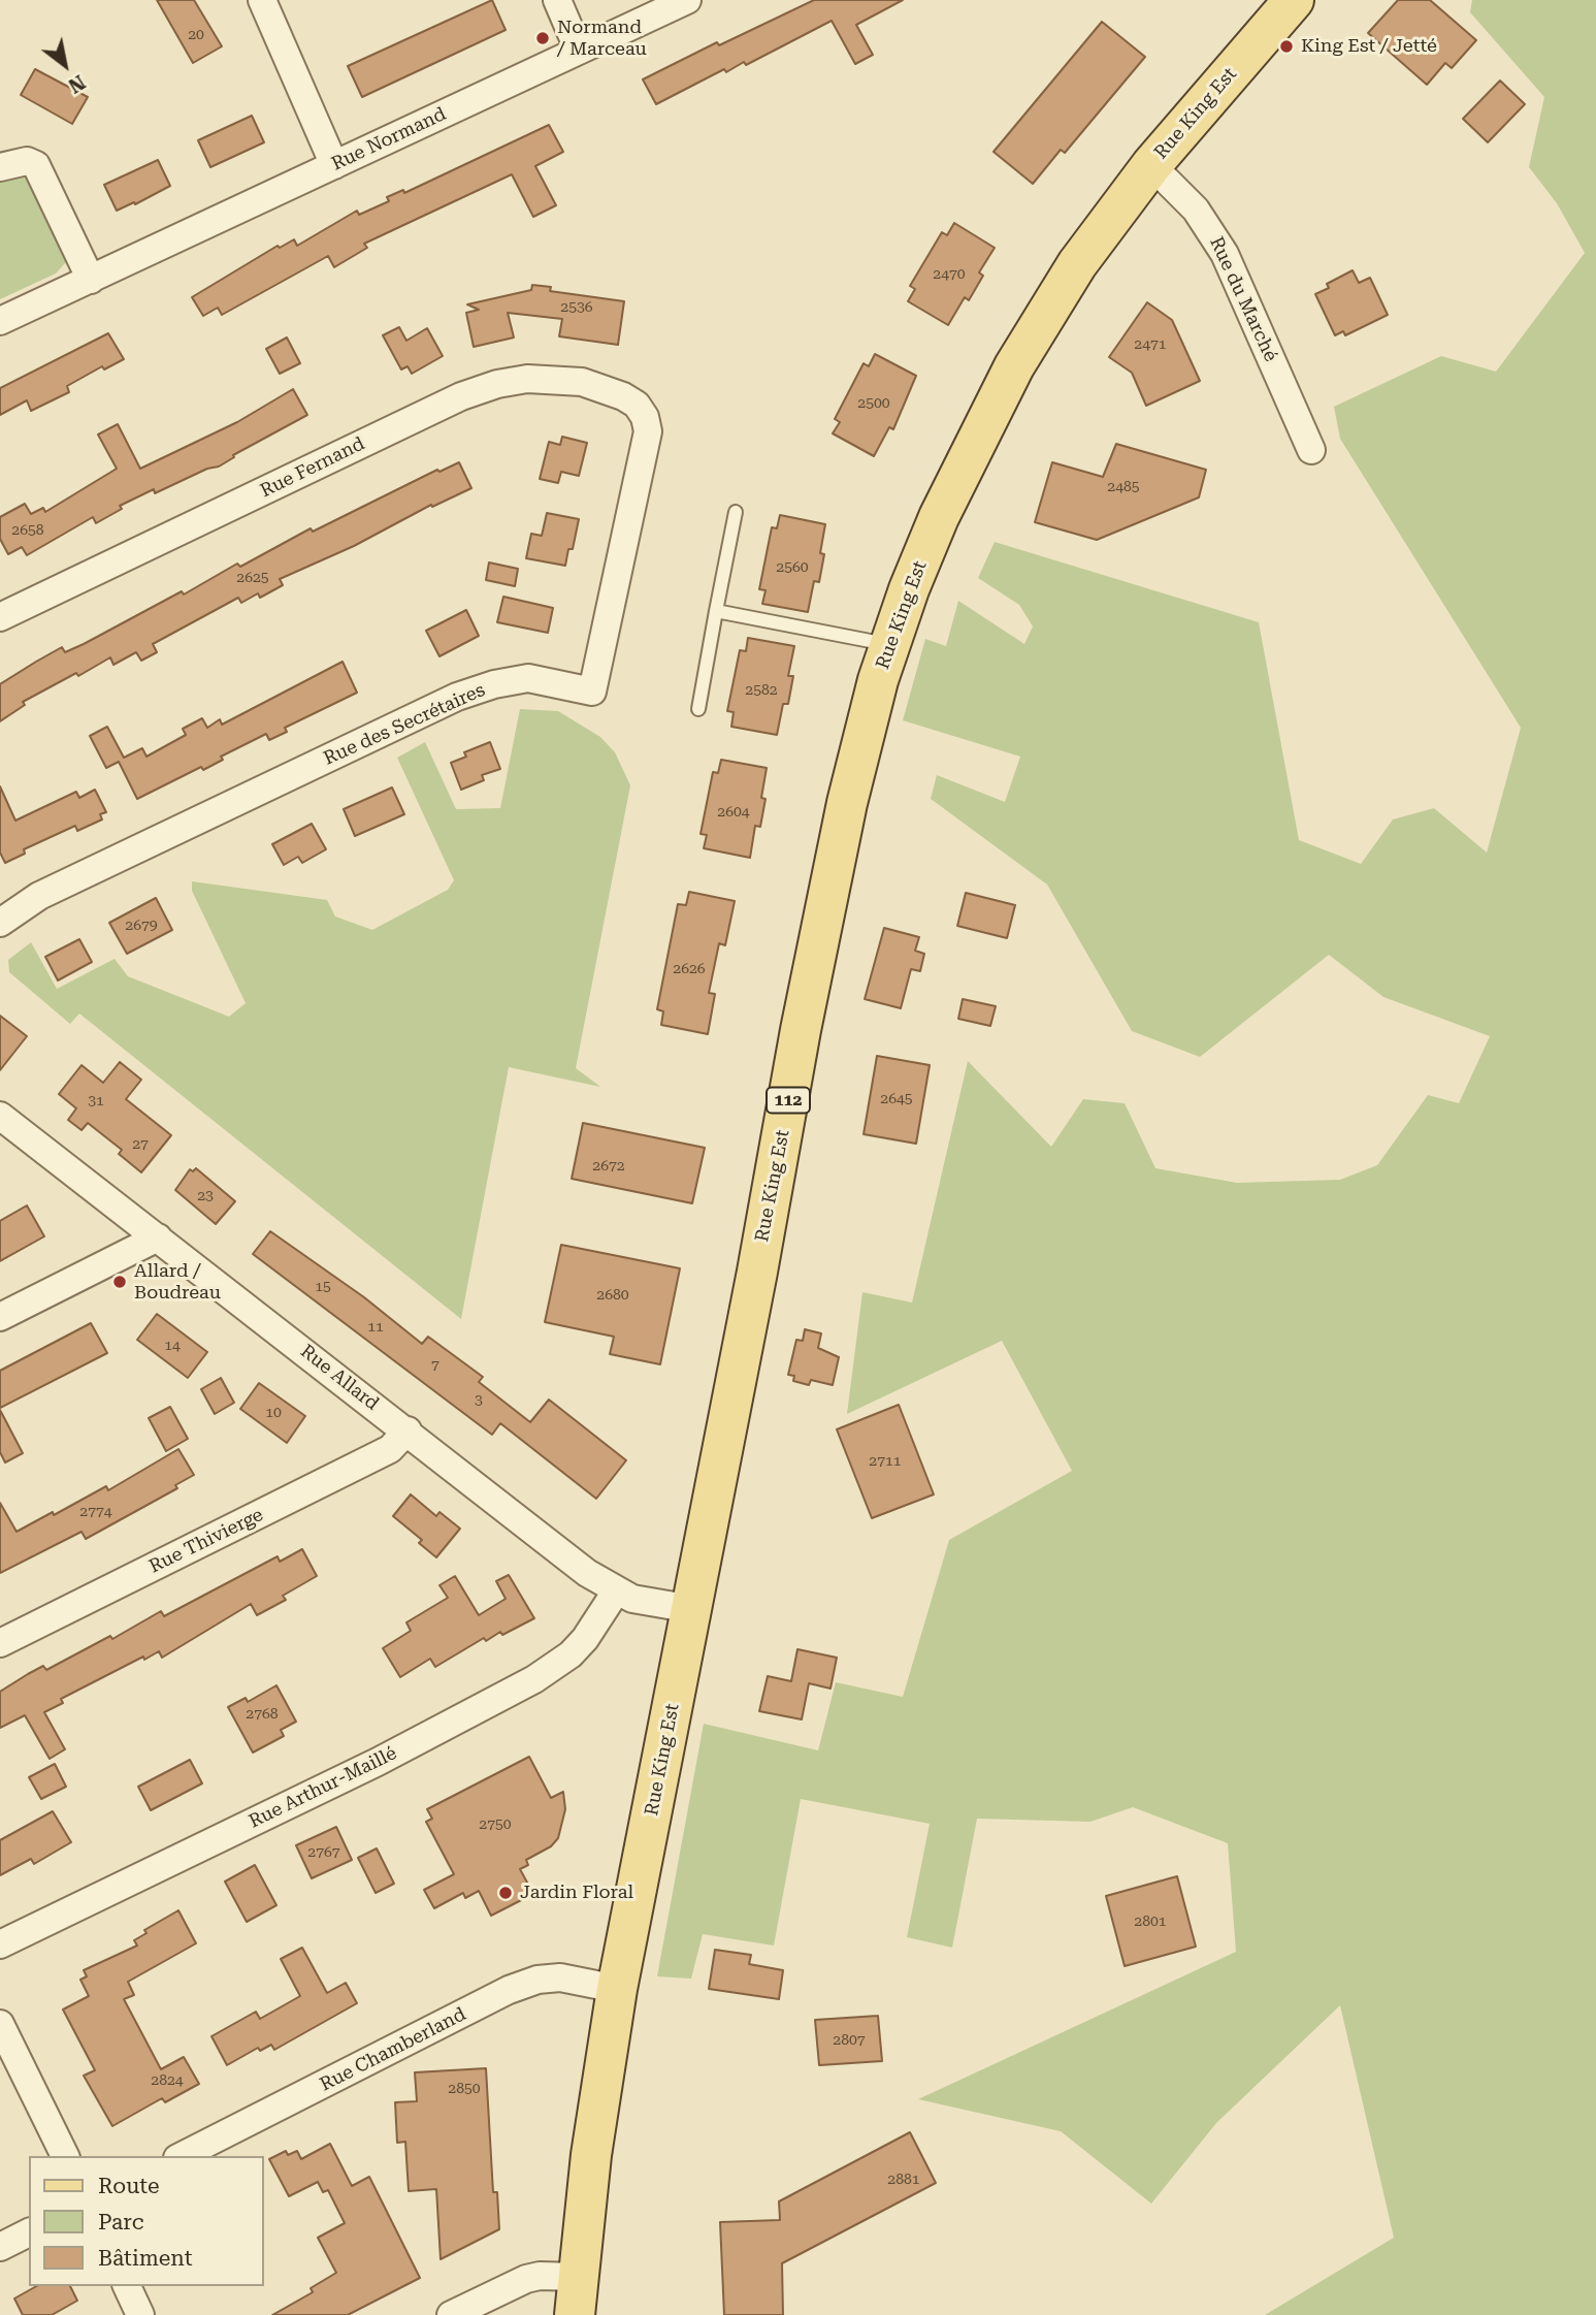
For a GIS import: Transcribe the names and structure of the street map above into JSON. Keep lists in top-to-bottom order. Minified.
{"streets":{"main road":["Rue King Est","112"],"street":["Rue Normand","Rue du Marché","Rue Fernand","Rue des Secrétaires","Rue Allard","Rue Thivierge","Rue Arthur-Maillé","Rue Chamberland"]},"crossings":[["Rue King Est","Rue du Marché"],["Rue King Est","Rue Allard"],["Rue King Est","Rue Chamberland"],["Rue Fernand","Rue des Secrétaires"],["Rue Allard","Rue Thivierge"],["Rue Allard","Rue Arthur-Maillé"]],"places":["Normand / Marceau","King Est / Jetté","Allard / Boudreau","Jardin Floral"],"house_numbers":["20","2470","2536","2471","2500","2485","2658","2560","2625","2582","2604","2679","2626","2645","31","27","2672","23","15","2680","11","14","7","3","10","2711","2774","2768","2750","2767","2801","2807","2824","2850","2881"],"legend":["Route","Parc","Bâtiment"],"north":"bottom right"}
